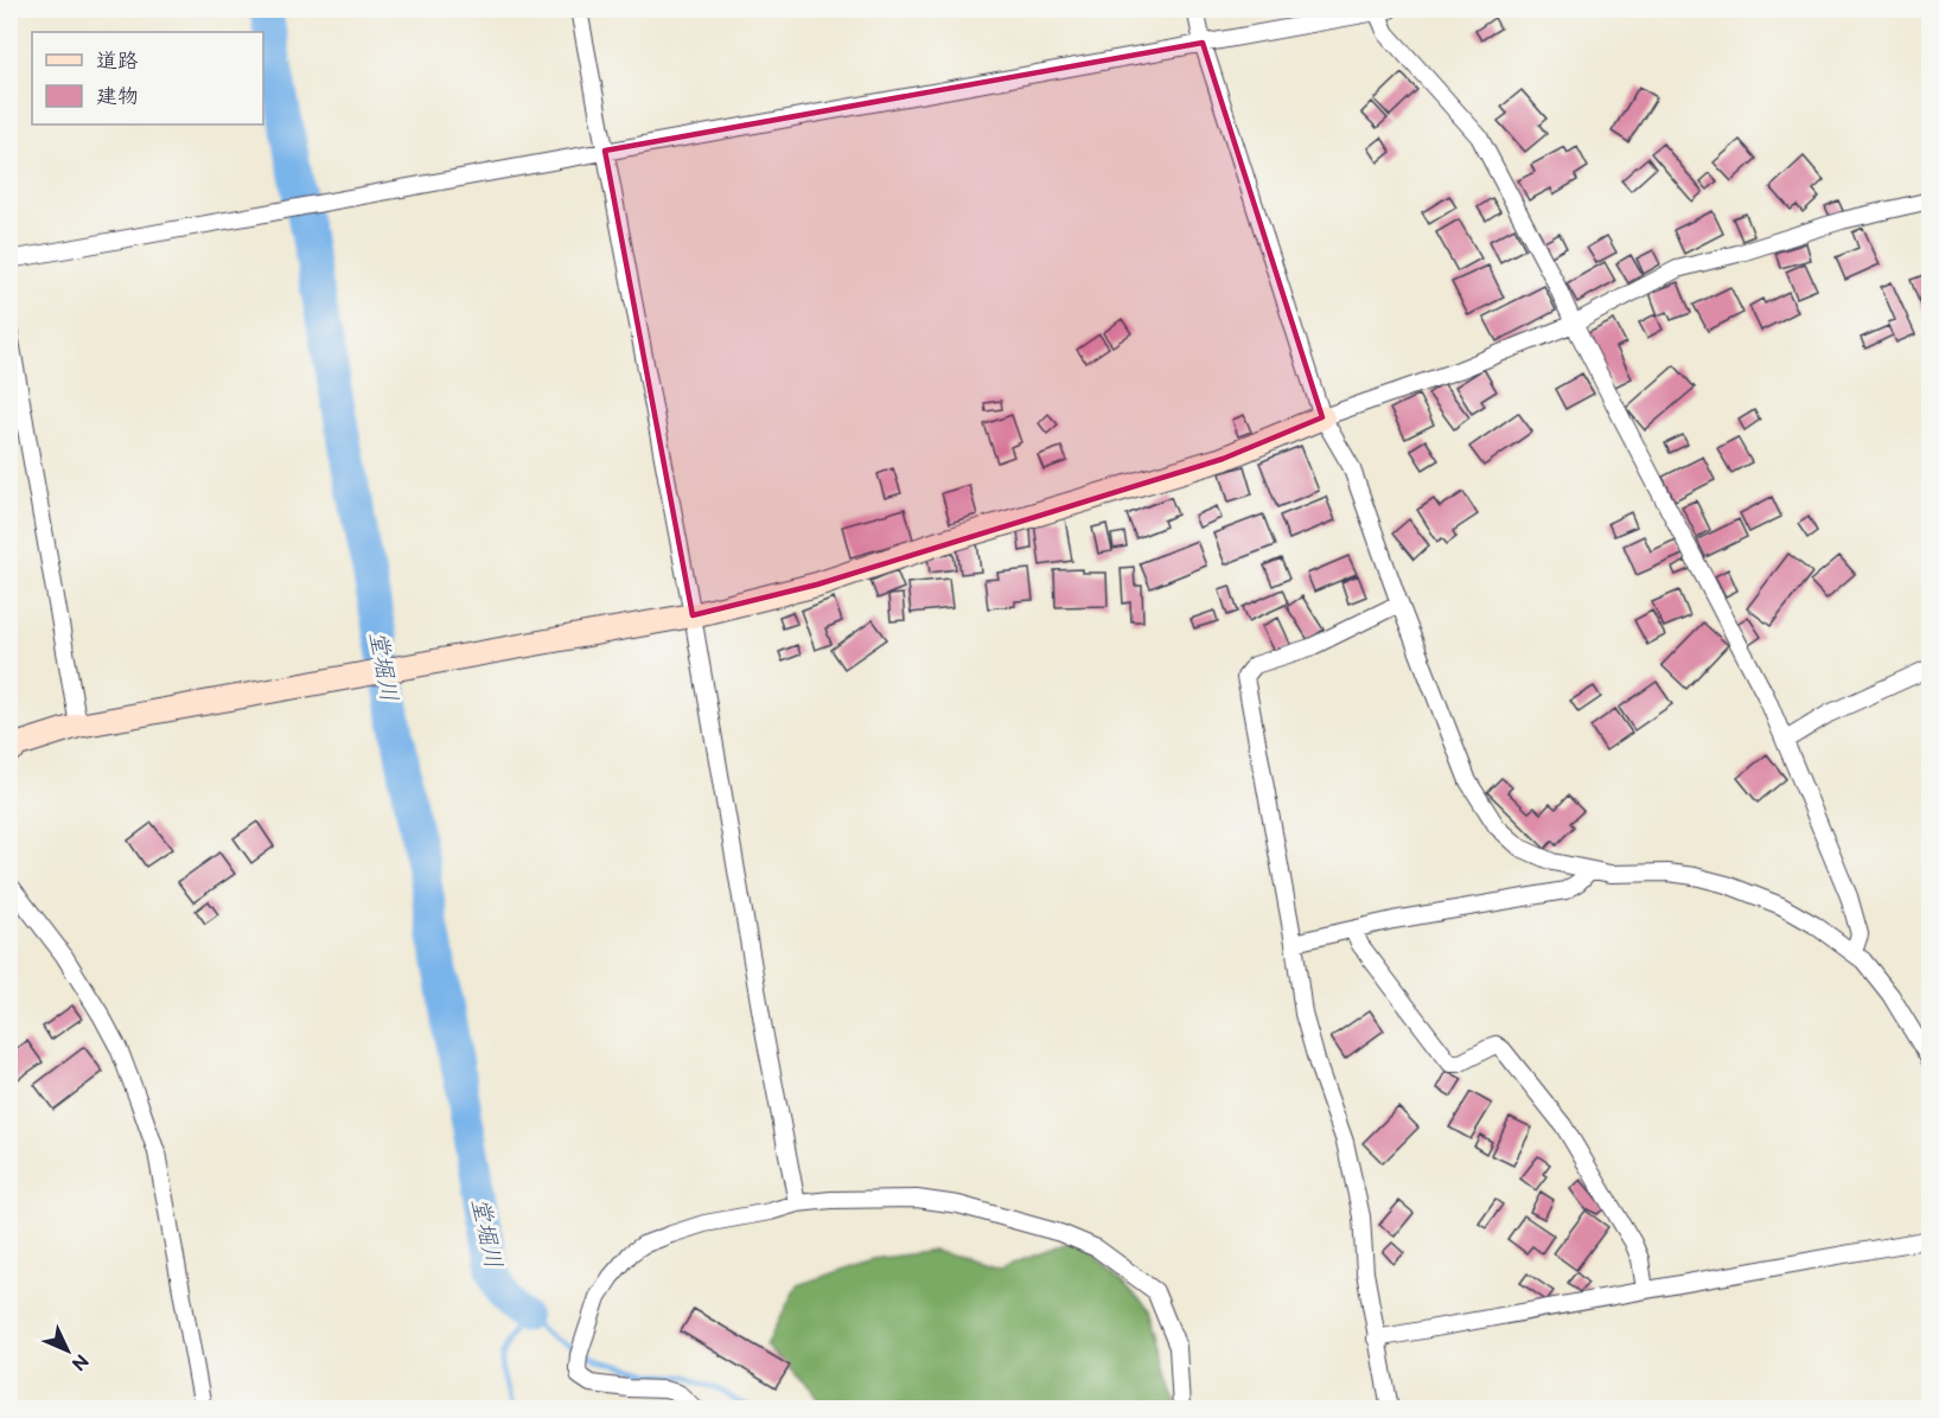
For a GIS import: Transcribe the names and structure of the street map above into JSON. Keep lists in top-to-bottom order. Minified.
{"water":["堂堀川"],"legend":["道路","建物"],"north":"bottom right"}
